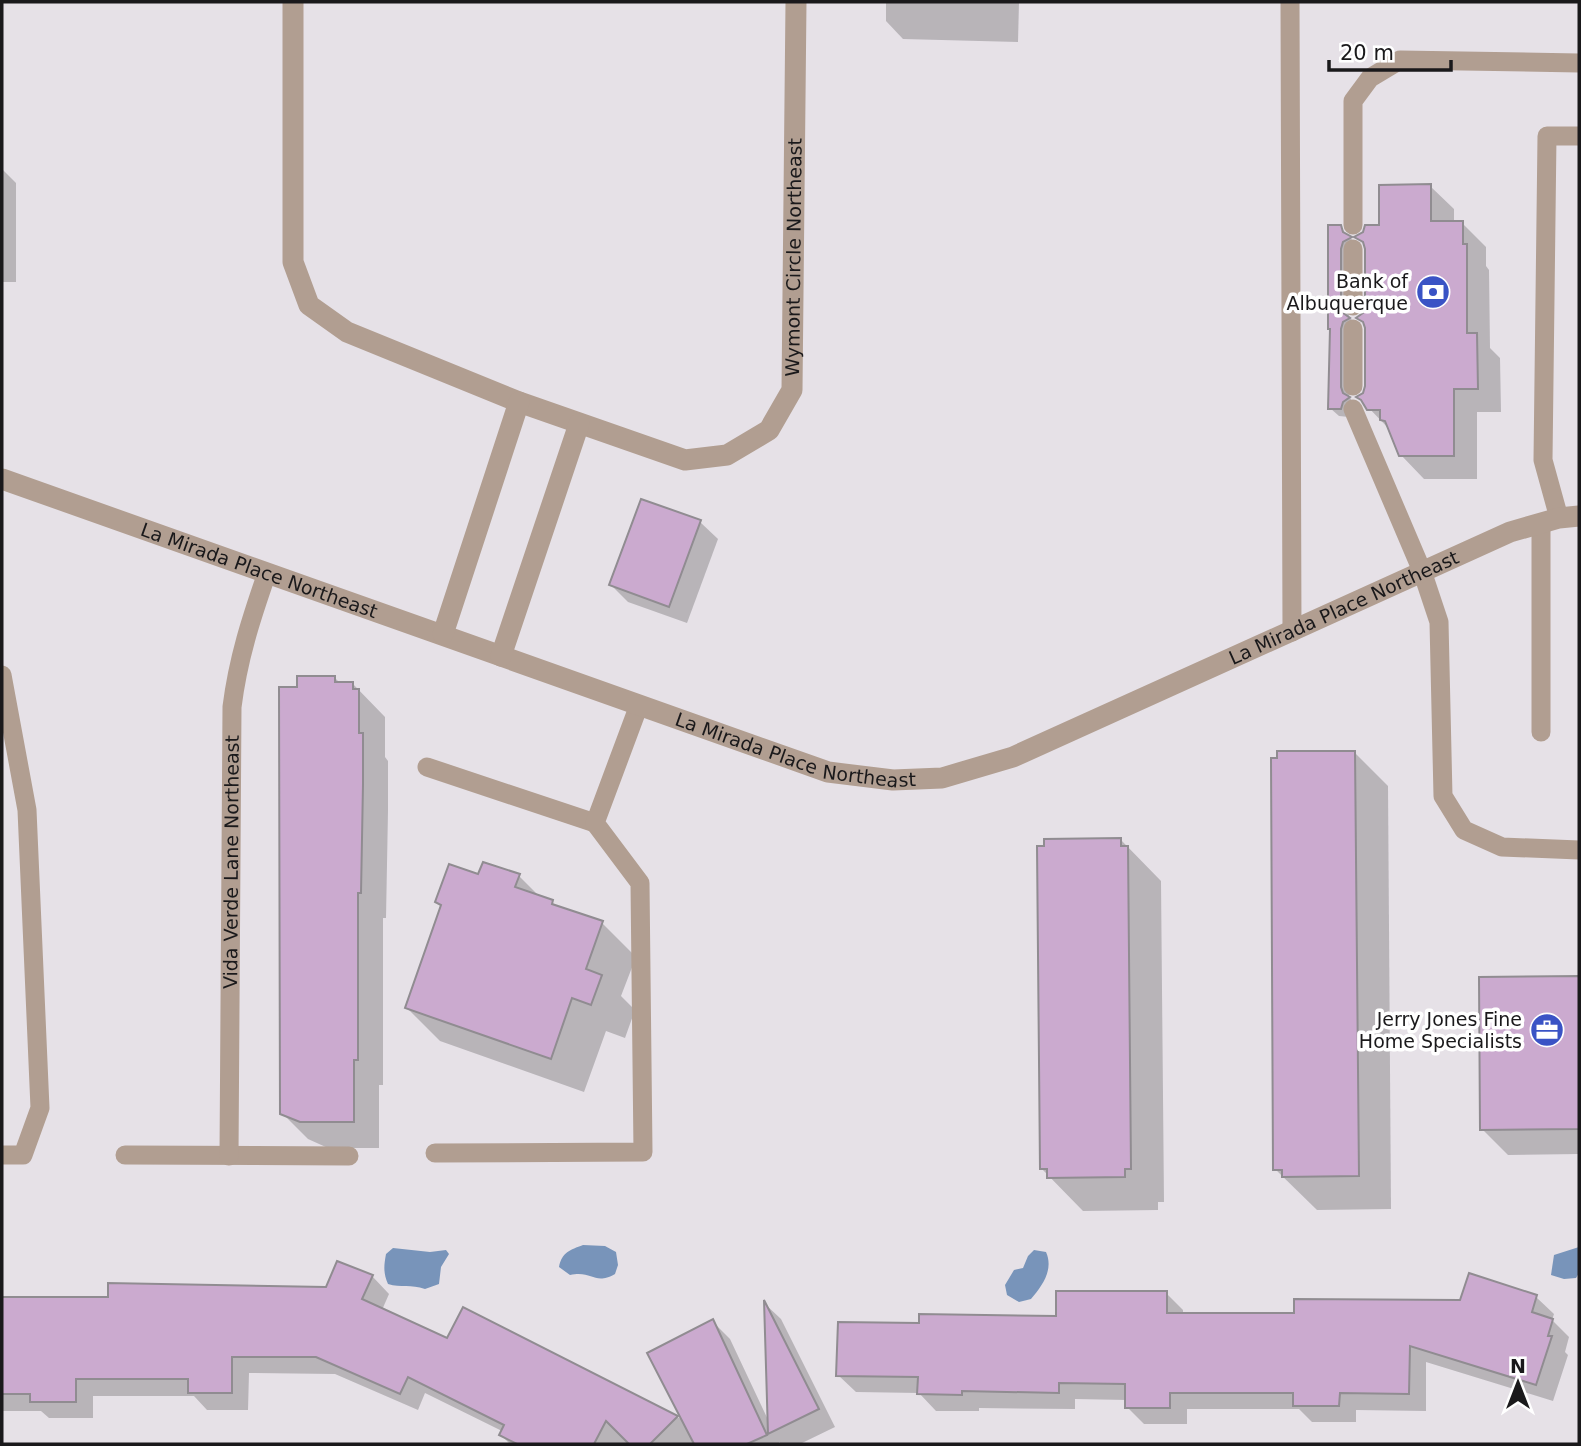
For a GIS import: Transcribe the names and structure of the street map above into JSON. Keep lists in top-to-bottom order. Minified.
{"streets":{"street":["Wymont Circle Northeast","La Mirada Place Northeast"],"lane":["Vida Verde Lane Northeast"]},"crossings":[["La Mirada Place Northeast","Vida Verde Lane Northeast"]],"places":{"bank":["Bank of Albuquerque"],"office":["Jerry Jones Fine Home Specialists"]},"scale_bar":"20 m","north":"top"}
